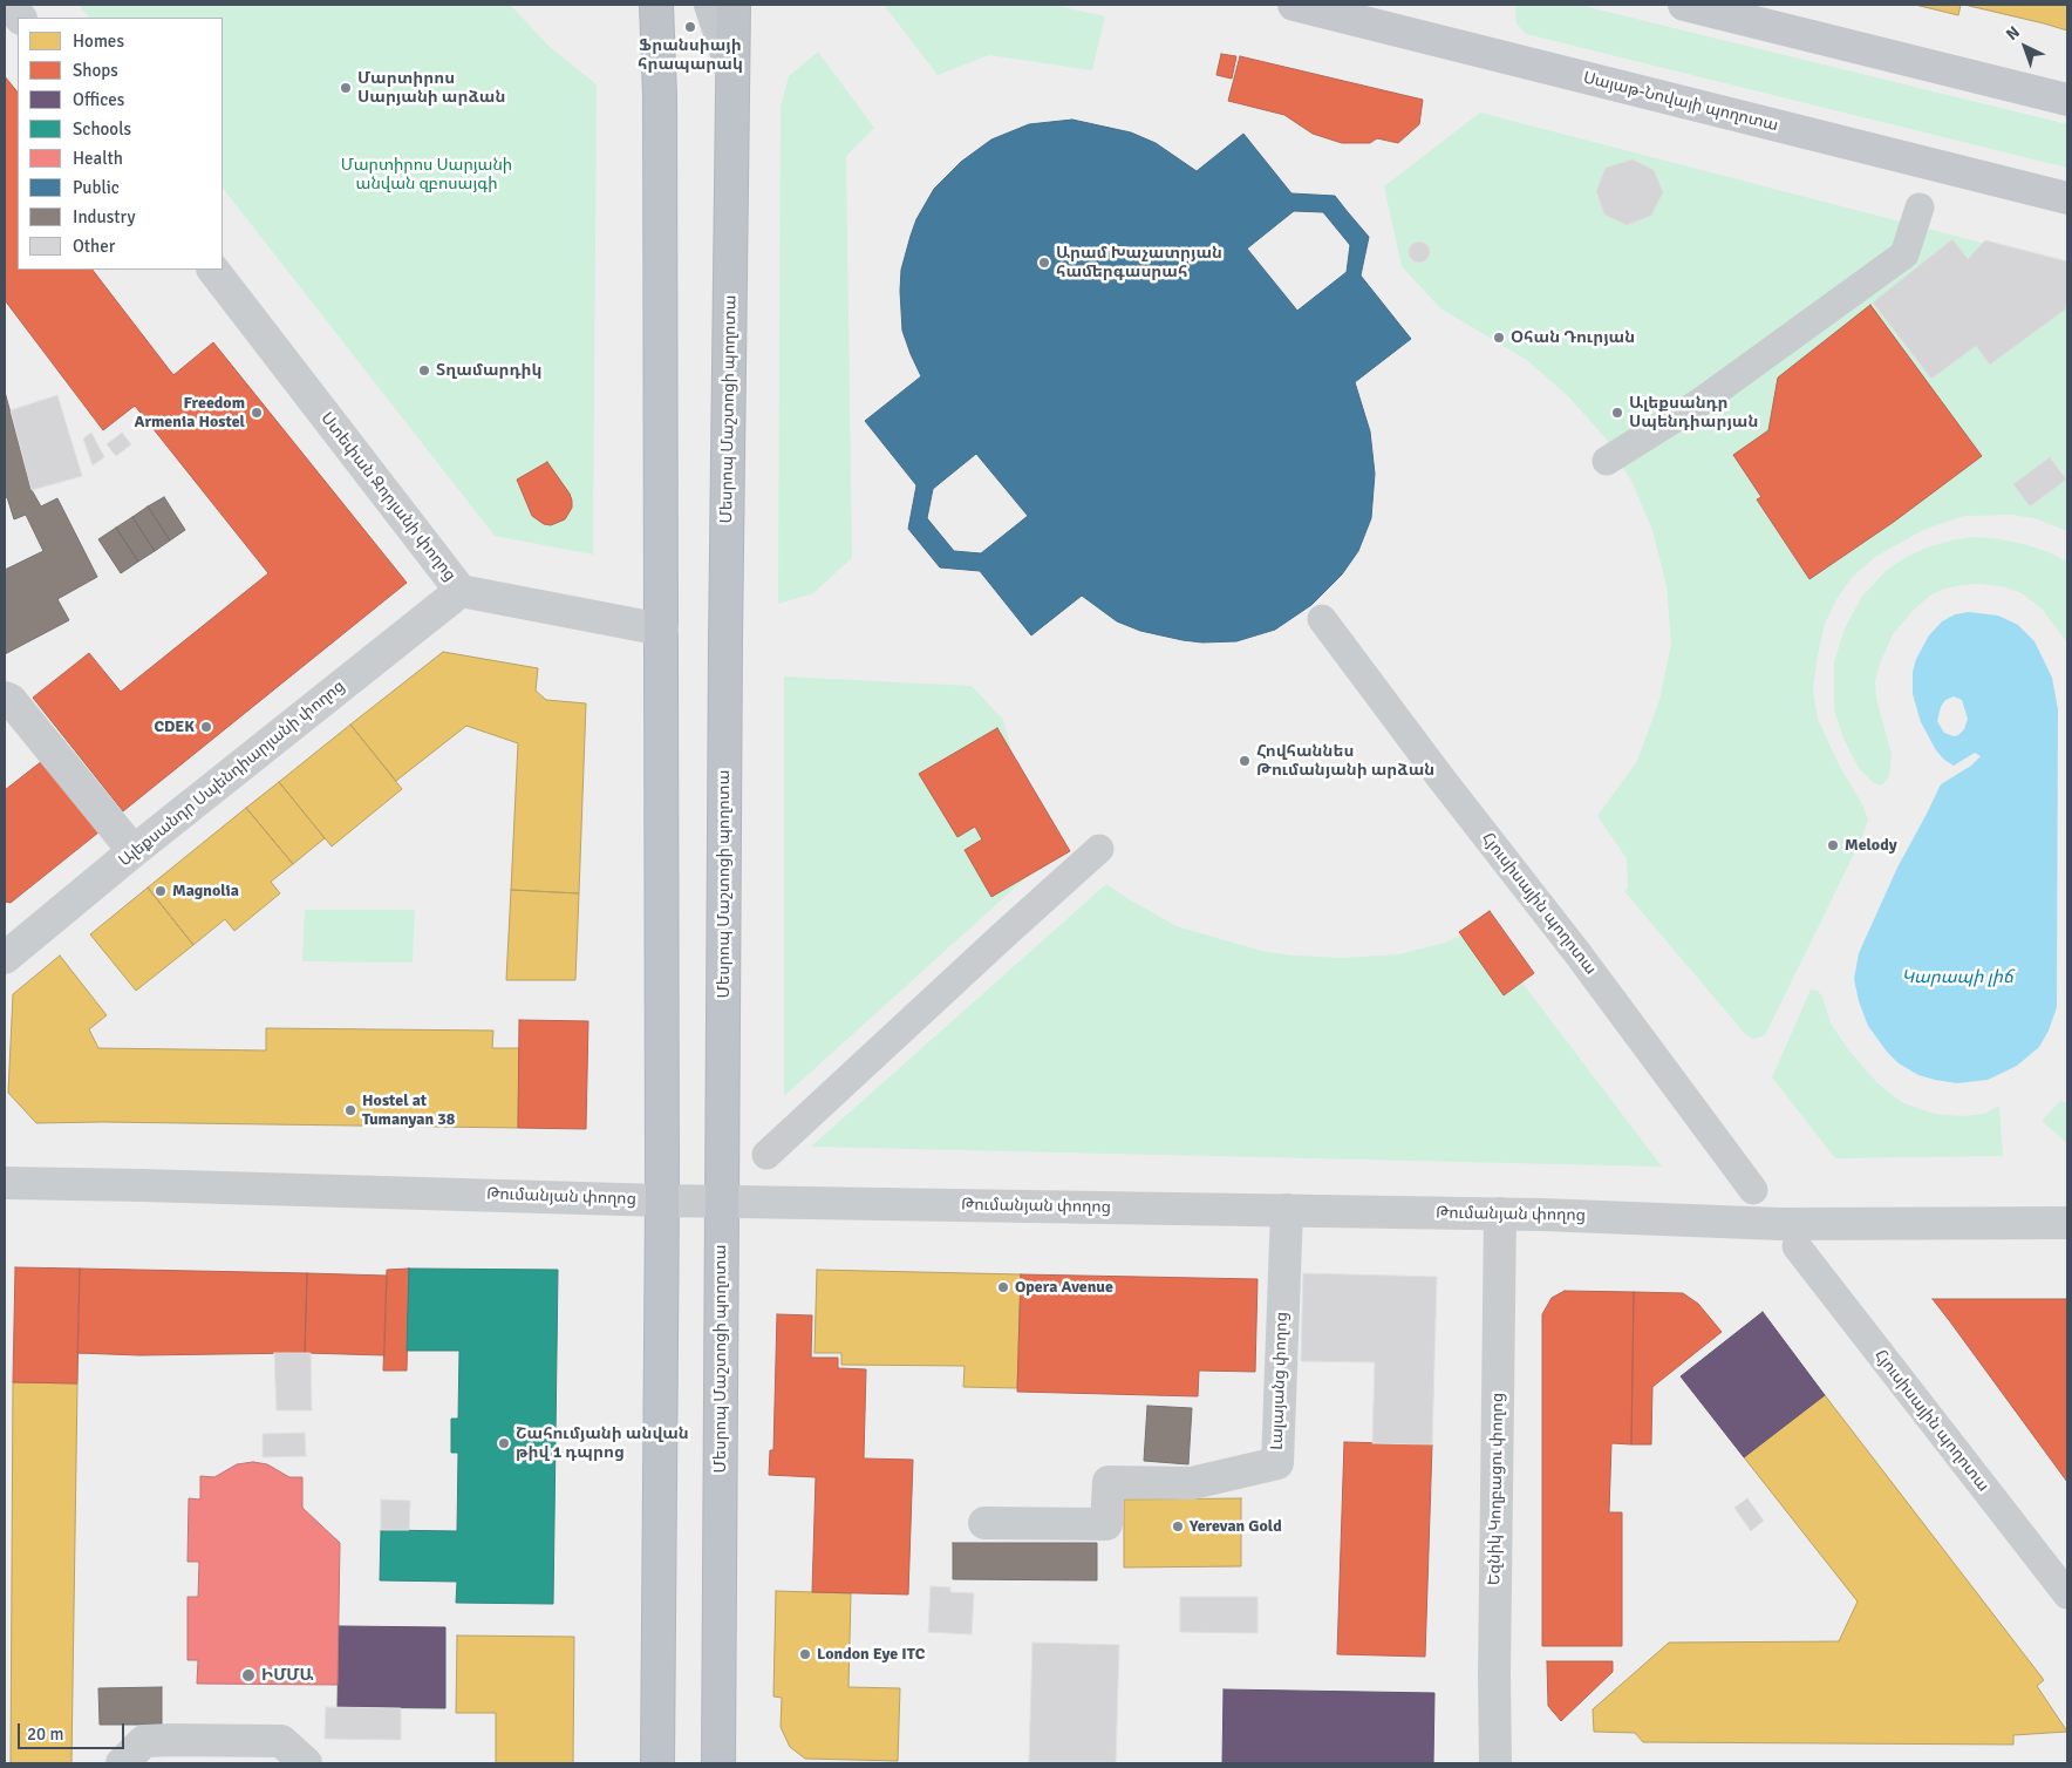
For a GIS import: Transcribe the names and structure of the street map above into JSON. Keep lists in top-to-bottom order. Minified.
{"streets":{"highway":["Մեսրոպ Մաշտոցի պողոտա"],"main road":["Սայաթ-Նովայի պողոտա"],"street":["Ստեփան Զորյանի փողոց","Ալեքսանդր Սպենդիարյանի փողոց","Հյուսիսային պողոտա","Թումանյան փողոց","Լալայանց փողոց","Եզնիկ Կողբացու փողոց"]},"crossings":[["Մեսրոպ Մաշտոցի պողոտա","Թումանյան փողոց"],["Ստեփան Զորյանի փողոց","Ալեքսանդր Սպենդիարյանի փողոց"],["Թումանյան փողոց","Լալայանց փողոց"],["Թումանյան փողոց","Եզնիկ Կողբացու փողոց"]],"water":["Կարապի լիճ"],"parks":["Մարտիրոս Սարյանի անվան զբոսայգի"],"places":["Ֆրանսիայի հրապարակ","Մարտիրոս Սարյանի արձան","Արամ Խաչատրյան համերգասրահ","Օհան Դուրյան","Տղամարդիկ","Freedom Armenia Hostel","Ալեքսանդր Սպենդիարյան","CDEK","Հովհաննես Թումանյանի արձան","Melody","Magnolia","Hostel at Tumanyan 38","Opera Avenue","Շահումյանի անվան թիվ 1 դպրոց","Yerevan Gold","London Eye ITC","ԻՄՄԱ"],"legend":["Homes","Shops","Offices","Schools","Health","Public","Industry","Other"],"scale_bar":"20 m","north":"top left"}
